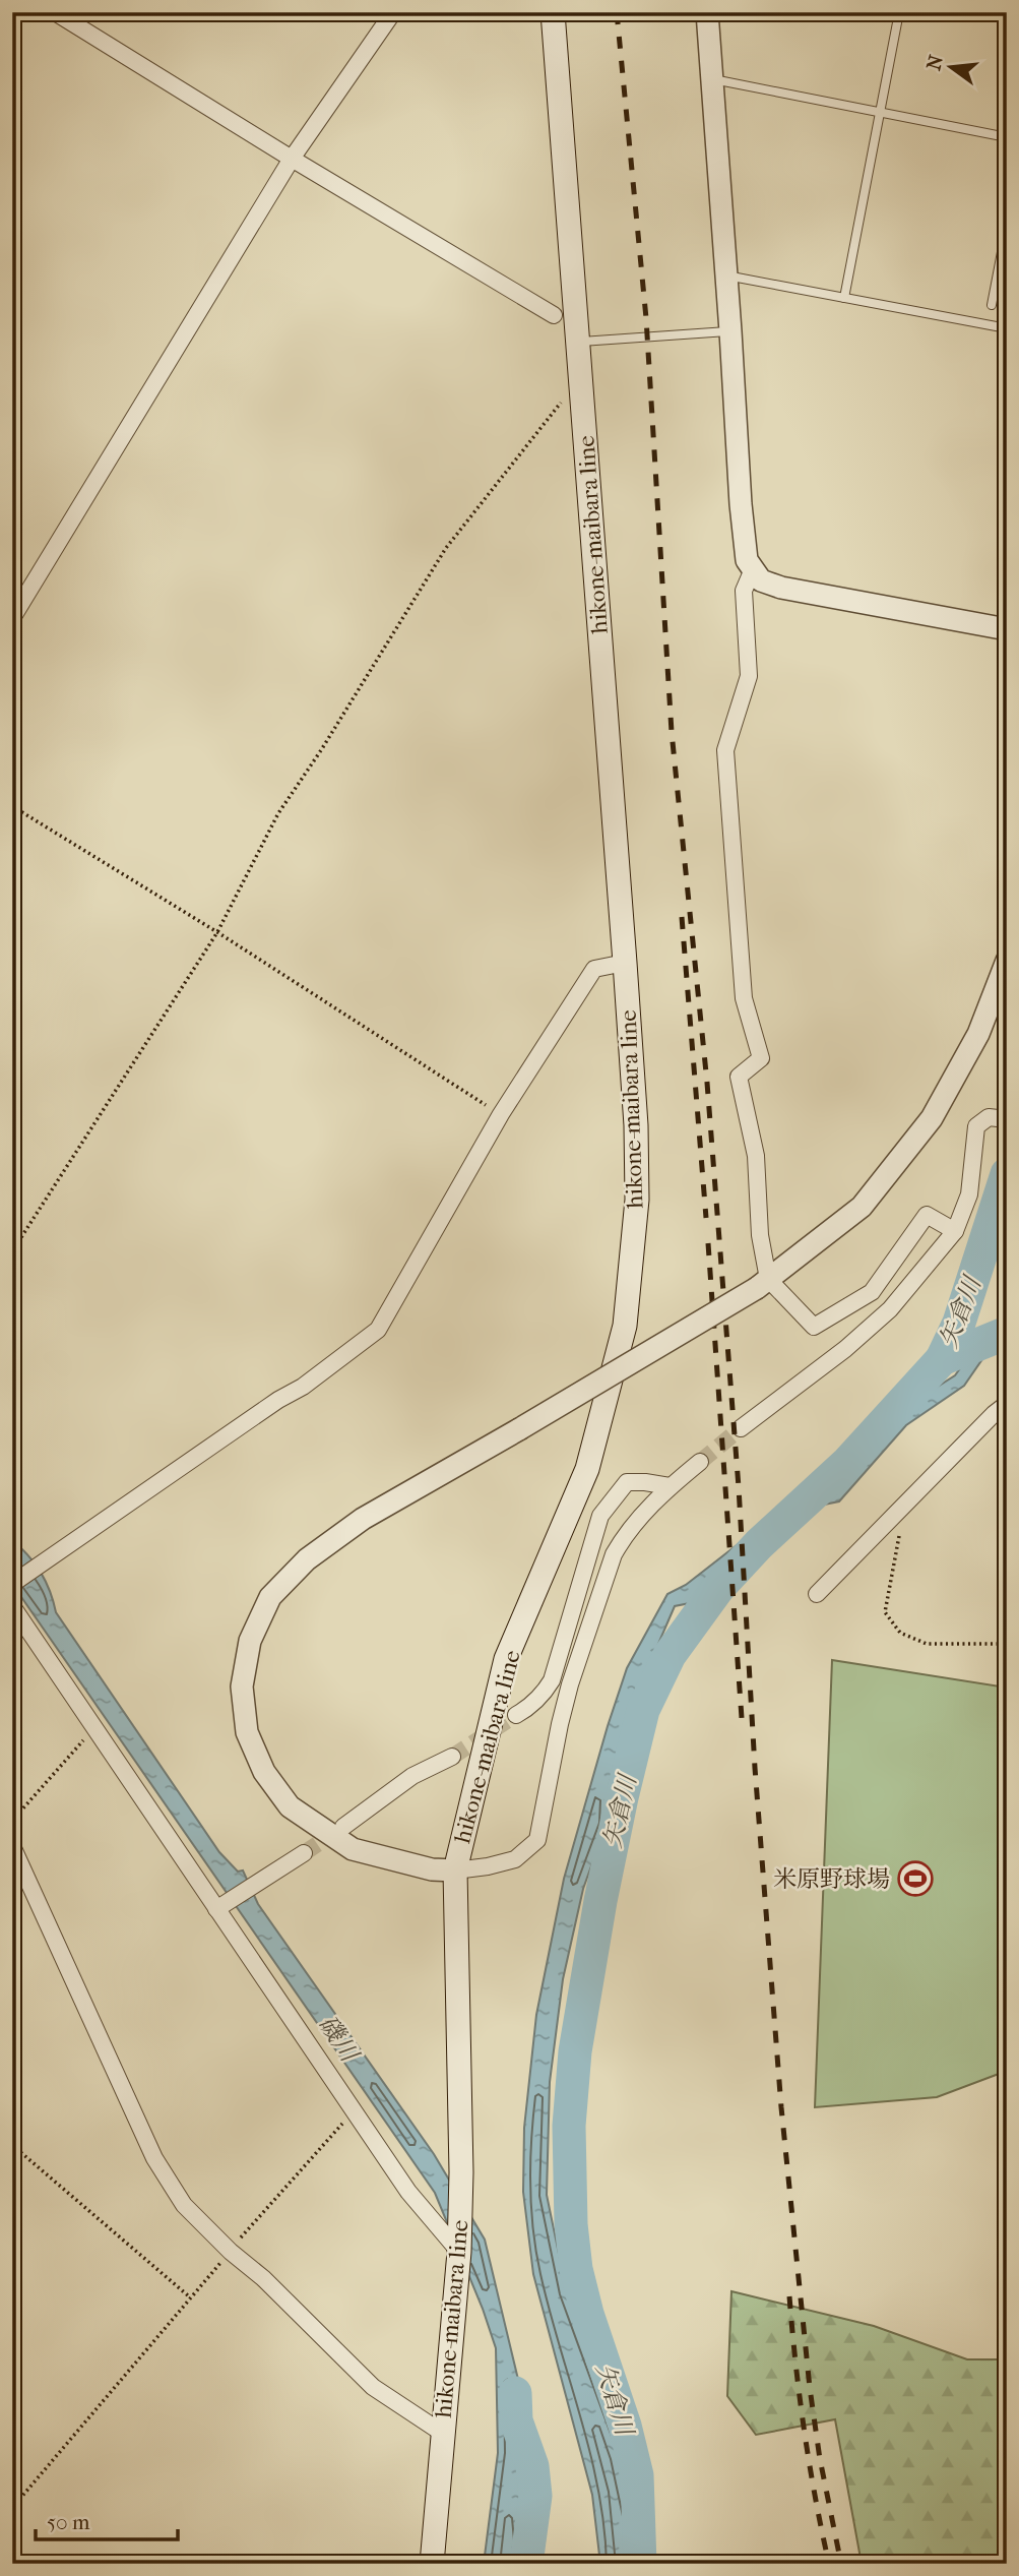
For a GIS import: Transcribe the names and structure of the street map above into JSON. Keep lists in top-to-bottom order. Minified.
{"streets":{"main road":["hikone-maibara line"]},"water":["矢倉川","磯川"],"places":{"sports":["米原野球場"]},"scale_bar":"50 m","north":"left"}
